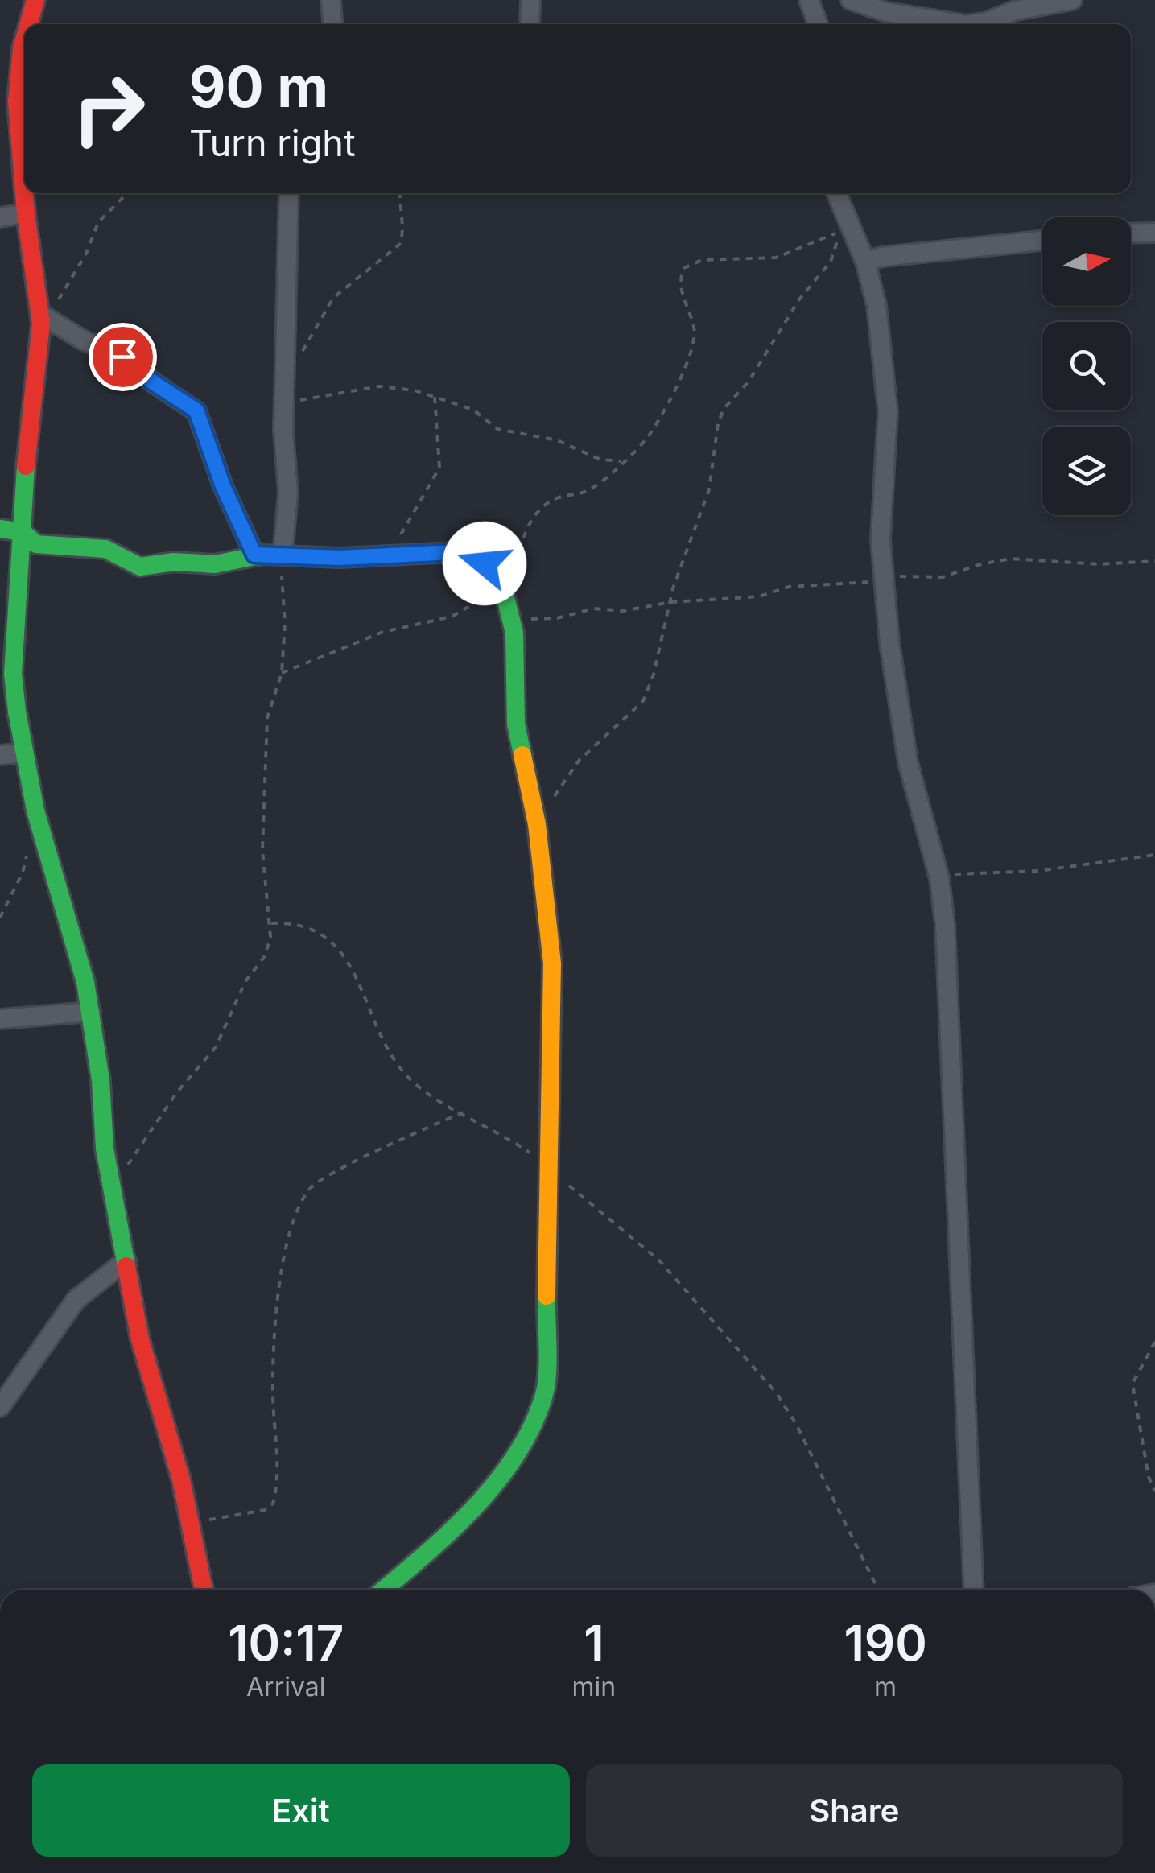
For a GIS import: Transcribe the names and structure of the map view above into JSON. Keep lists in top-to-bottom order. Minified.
{"north":"right","page":{"turn":["90 m","Turn right"],"eta":["10:17","Arrival","1","min","190","m"],"buttons":["Exit","Share"]}}
